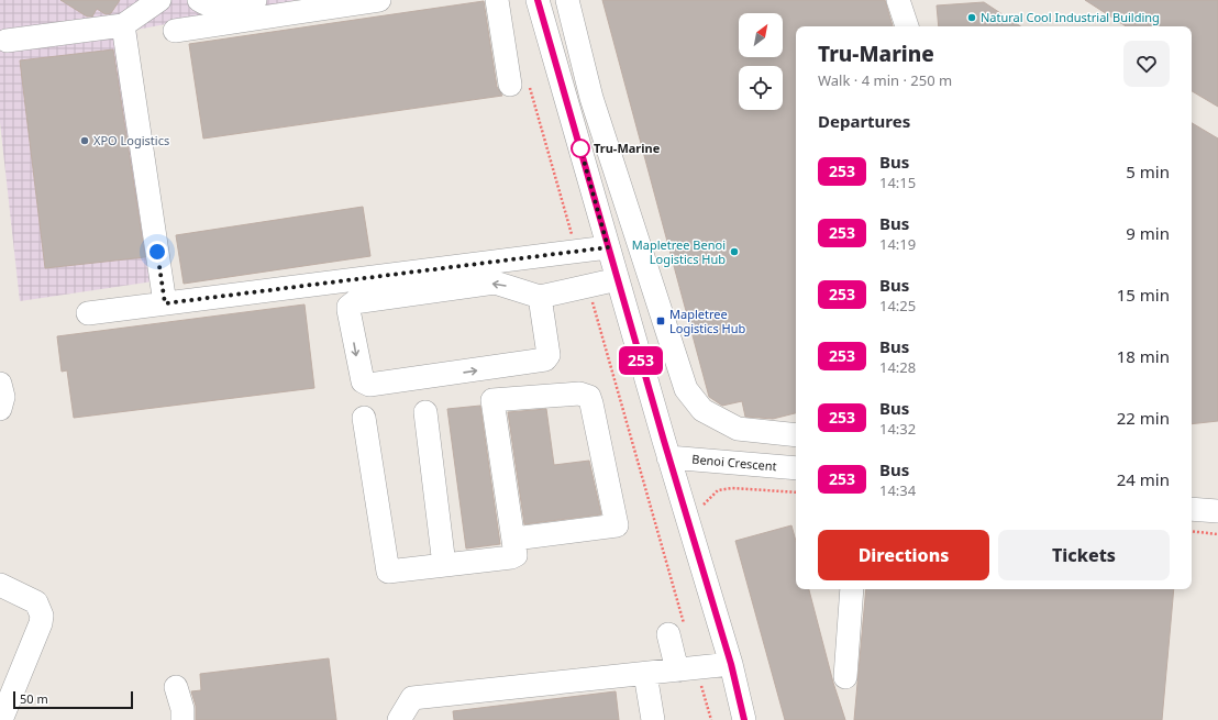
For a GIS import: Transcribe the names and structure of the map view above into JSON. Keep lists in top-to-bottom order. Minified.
{"streets":{"street":["Benoi Crescent"]},"places":{"other":["Natural Cool Industrial Building","XPO Logistics","Tru-Marine","Mapletree Benoi Logistics Hub"],"transit":["Mapletree Logistics Hub"]},"lines":["bus line 253"],"scale_bar":"50 m","north":"top right","page":{"on_map":"253","heading":[["Tru-Marine","Walk · 4 min · 250 m"],"Departures"],"list":[{"mark":"253","name":"Bus","note":"14:15","value":"5 min"},{"mark":"253","name":"Bus","note":"14:19","value":"9 min"},{"mark":"253","name":"Bus","note":"14:25","value":"15 min"},{"mark":"253","name":"Bus","note":"14:28","value":"18 min"},{"mark":"253","name":"Bus","note":"14:32","value":"22 min"},{"mark":"253","name":"Bus","note":"14:34","value":"24 min"}],"buttons":["Directions","Tickets"],"scale":"50 m"}}
